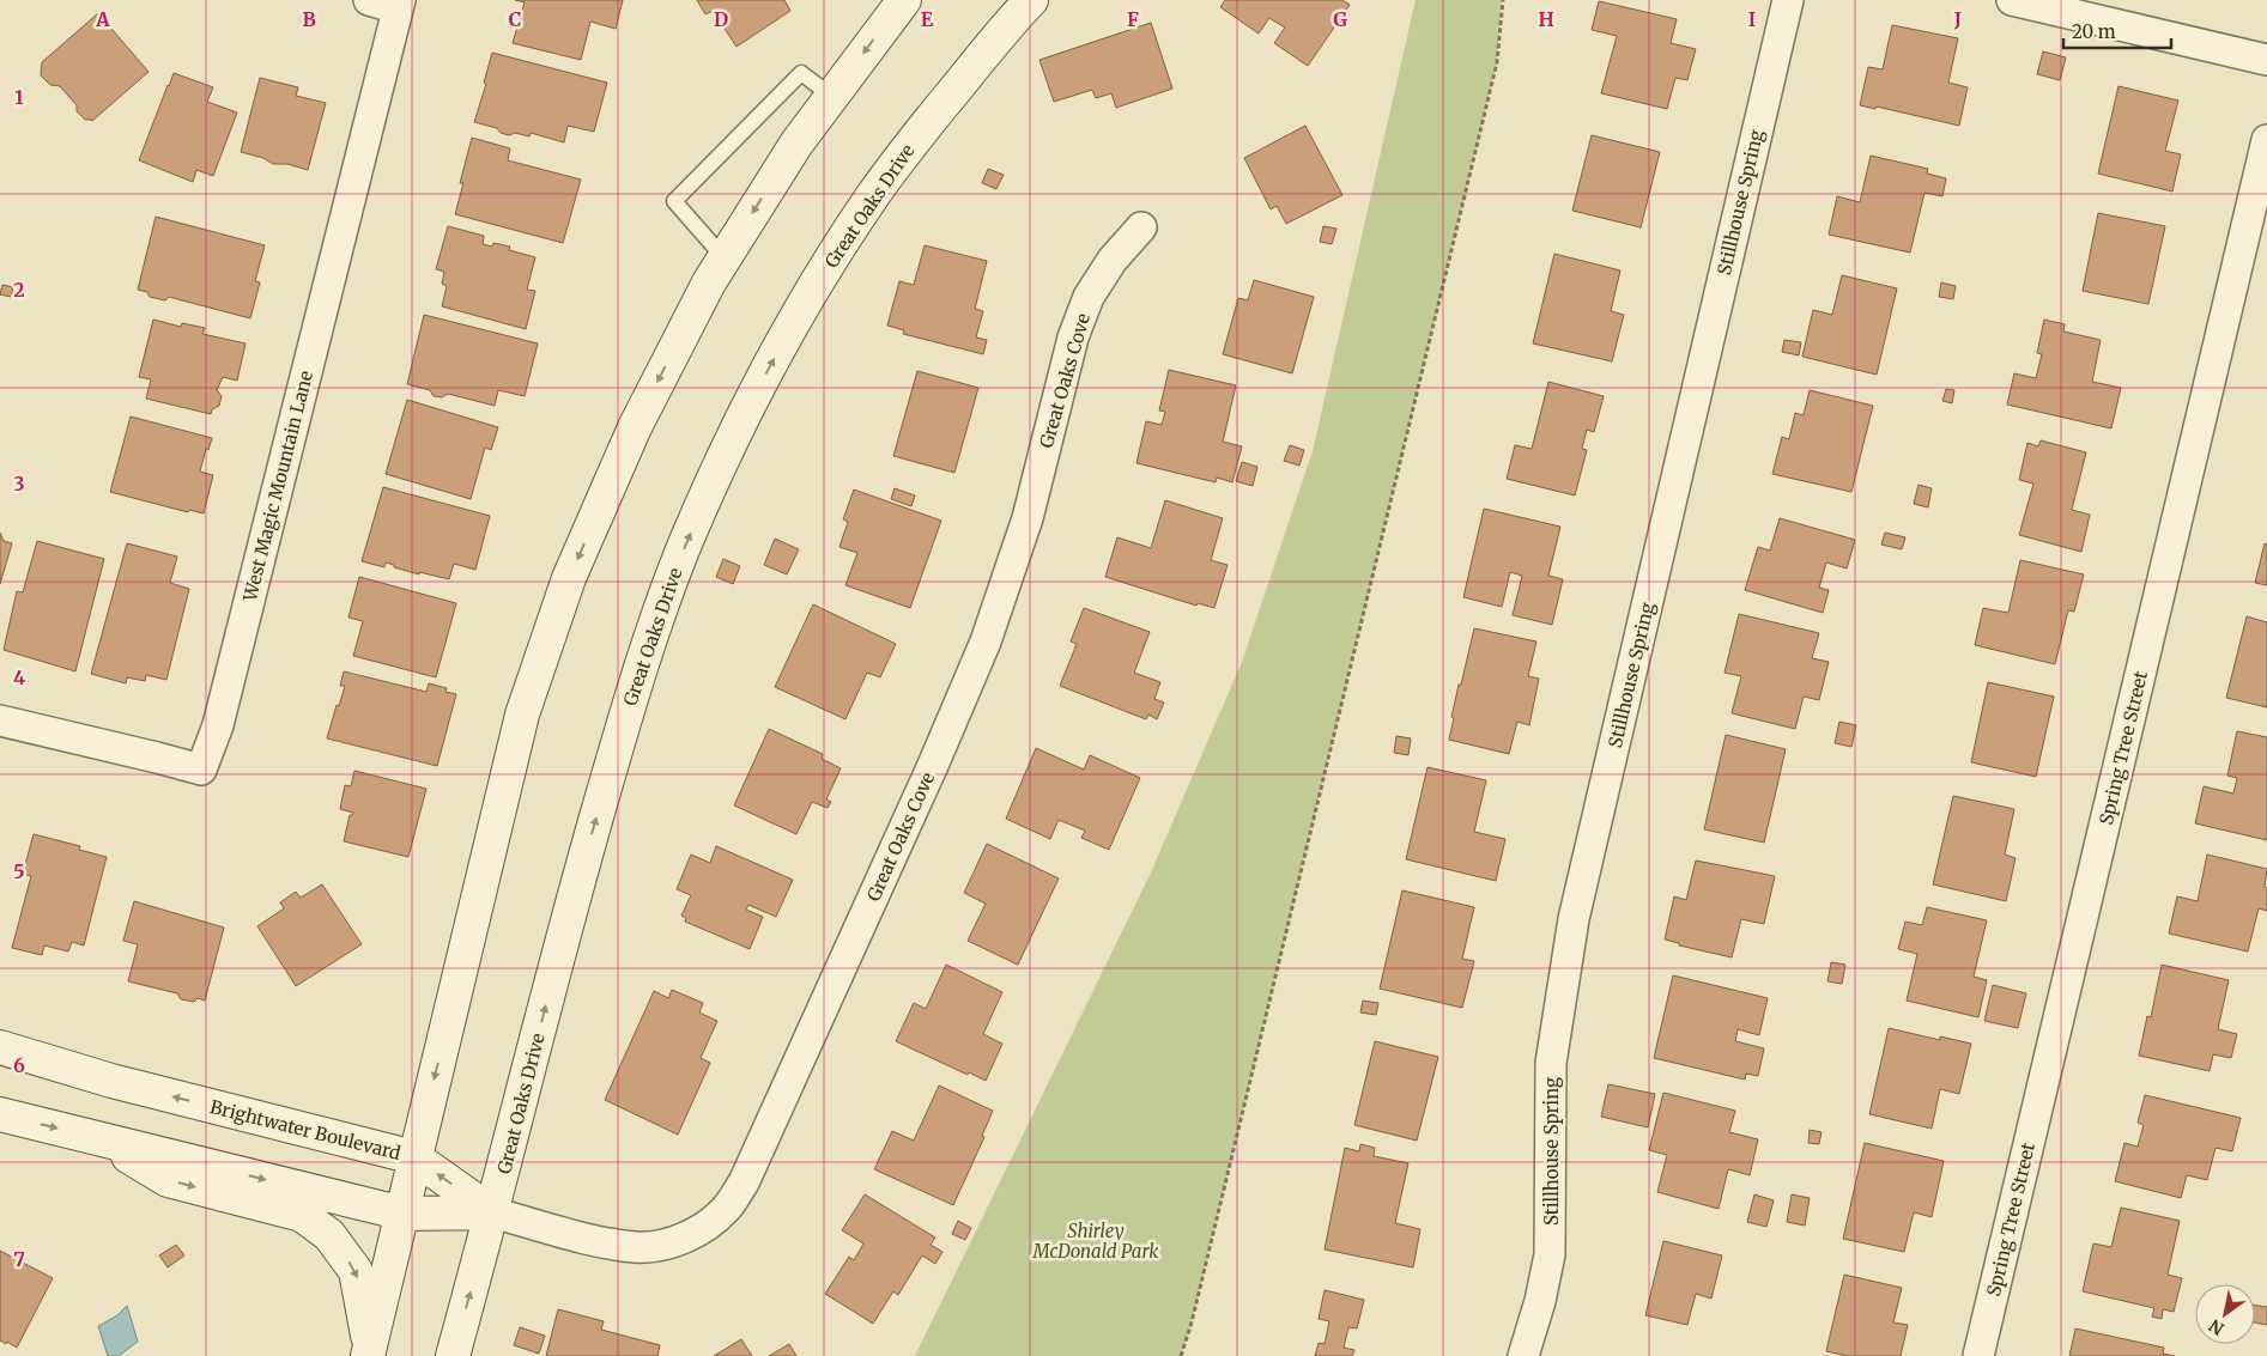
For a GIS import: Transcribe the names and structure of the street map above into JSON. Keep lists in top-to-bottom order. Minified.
{"streets":{"street":["Stillhouse Spring","Great Oaks Drive","Great Oaks Cove","West Magic Mountain Lane","Spring Tree Street","Brightwater Boulevard"]},"crossings":[["Great Oaks Drive","Great Oaks Cove"],["Great Oaks Drive","Brightwater Boulevard"],["Great Oaks Cove","Brightwater Boulevard"]],"parks":["Shirley McDonald Park"],"scale_bar":"20 m","north":"bottom left","grid":{"columns":["A","B","C","D","E","F","G","H","I","J"],"rows":["1","2","3","4","5","6","7"]}}
